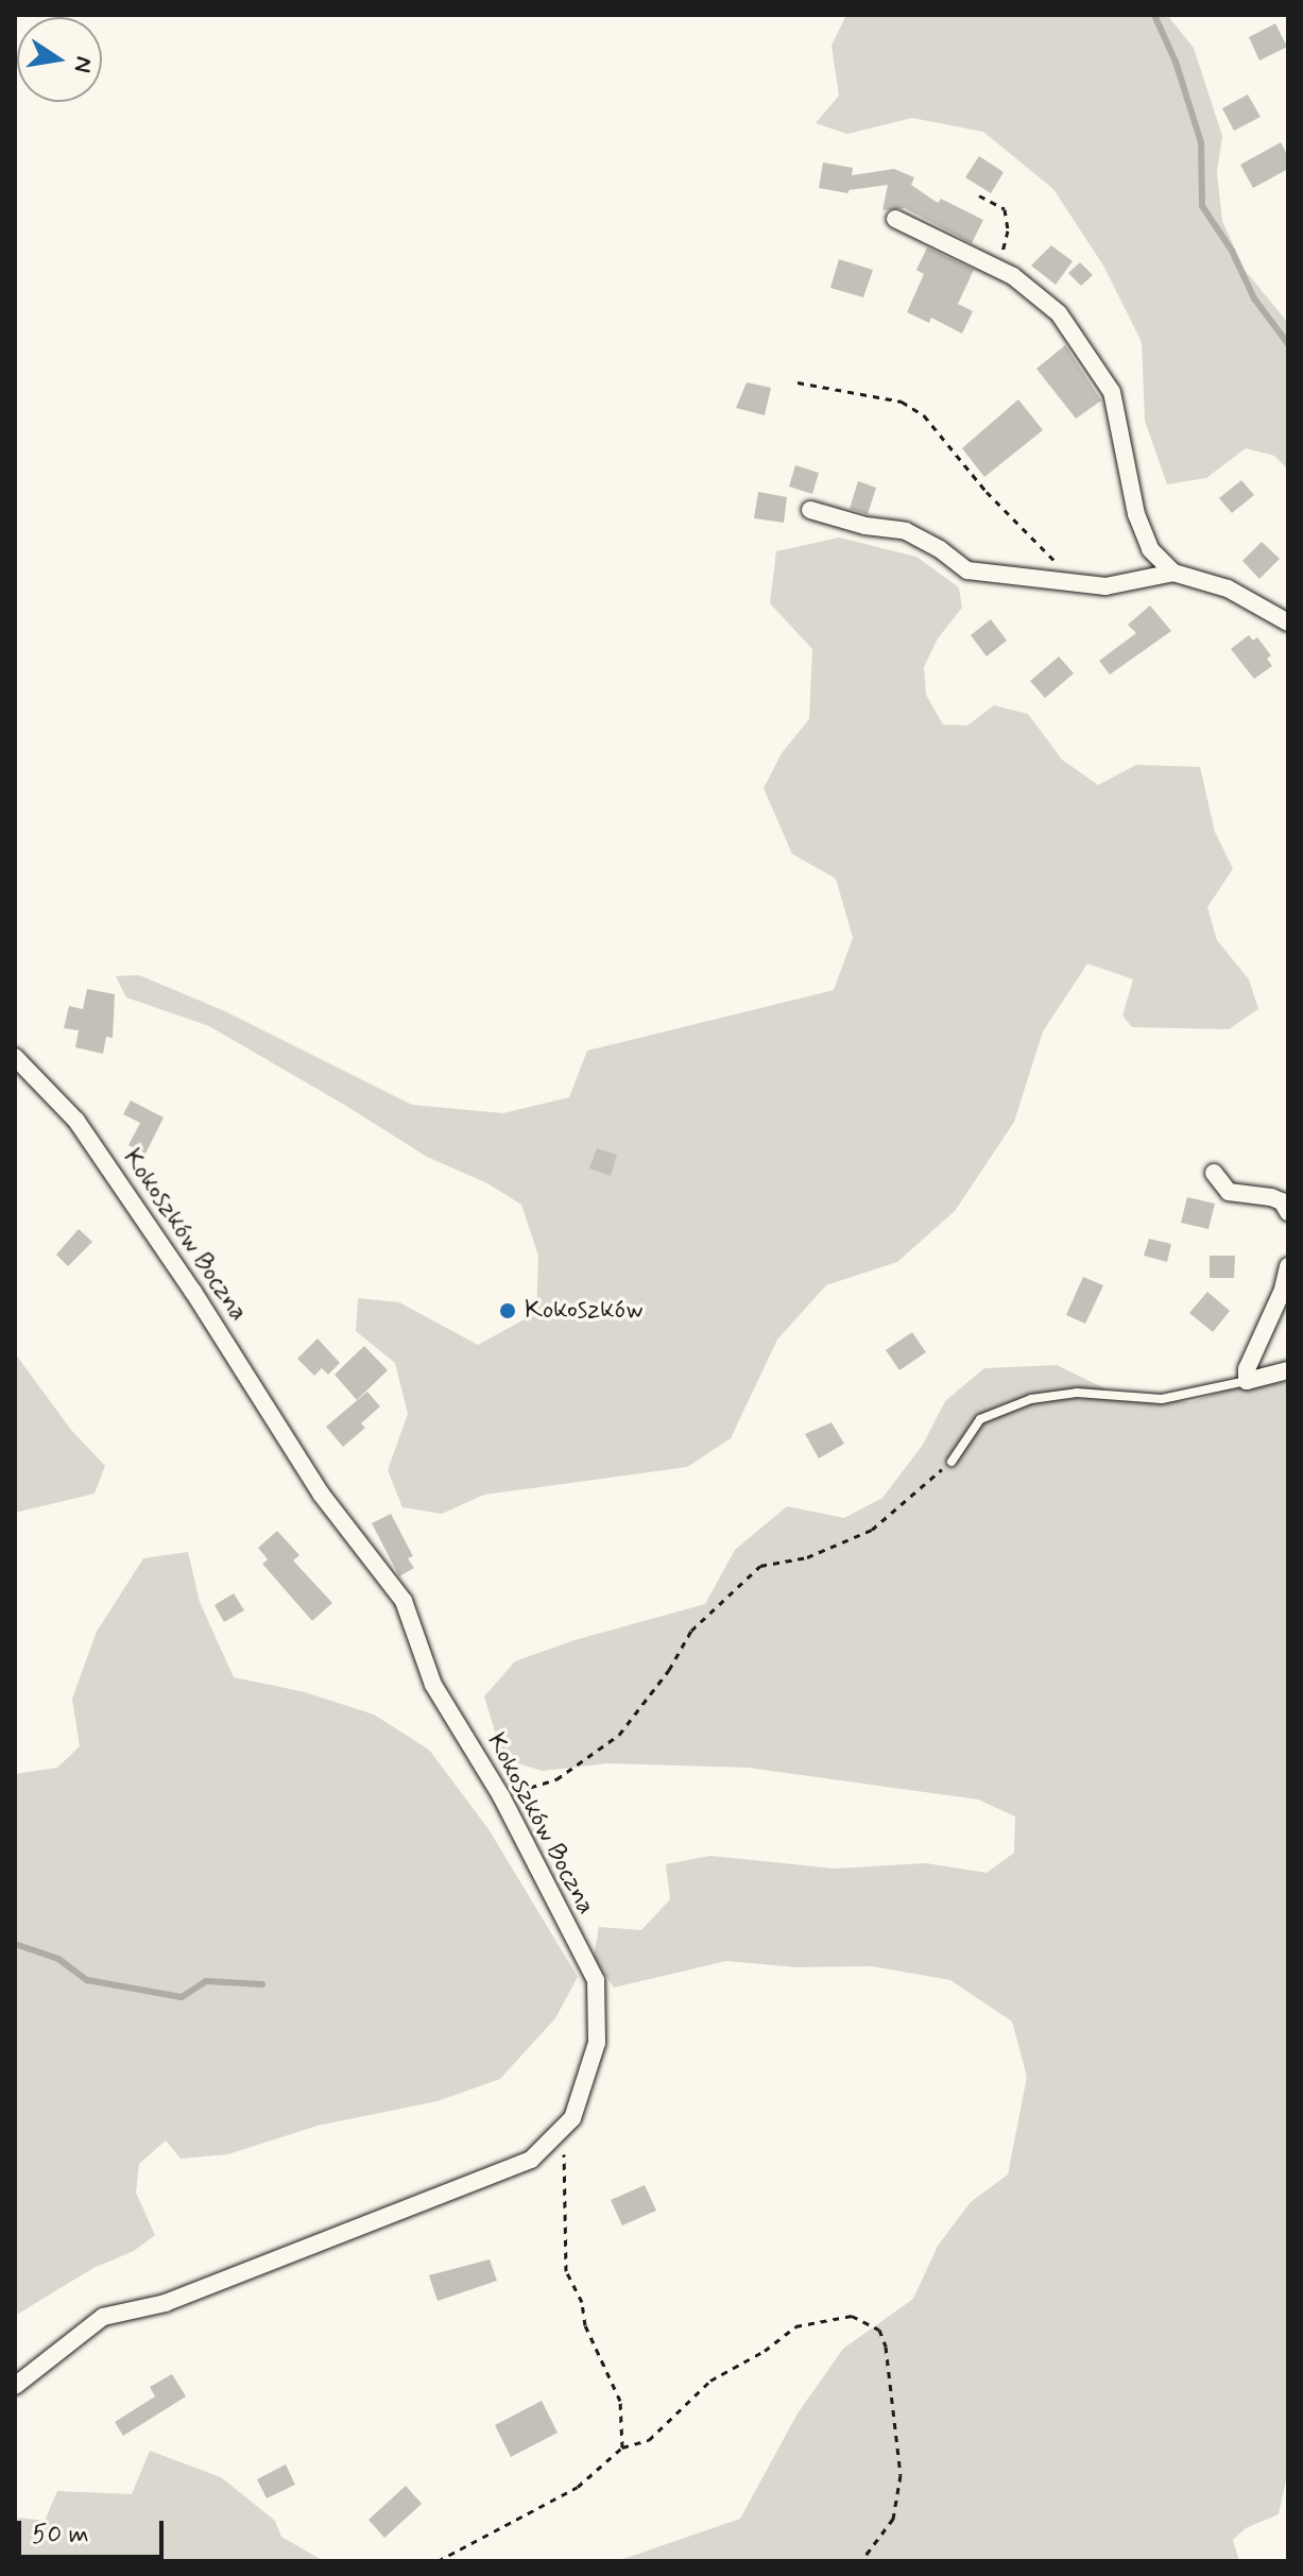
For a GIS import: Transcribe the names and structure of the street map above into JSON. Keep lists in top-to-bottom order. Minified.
{"streets":{"street":["Kokoszków Boczna"]},"places":["Kokoszków"],"scale_bar":"50 m","north":"right"}
